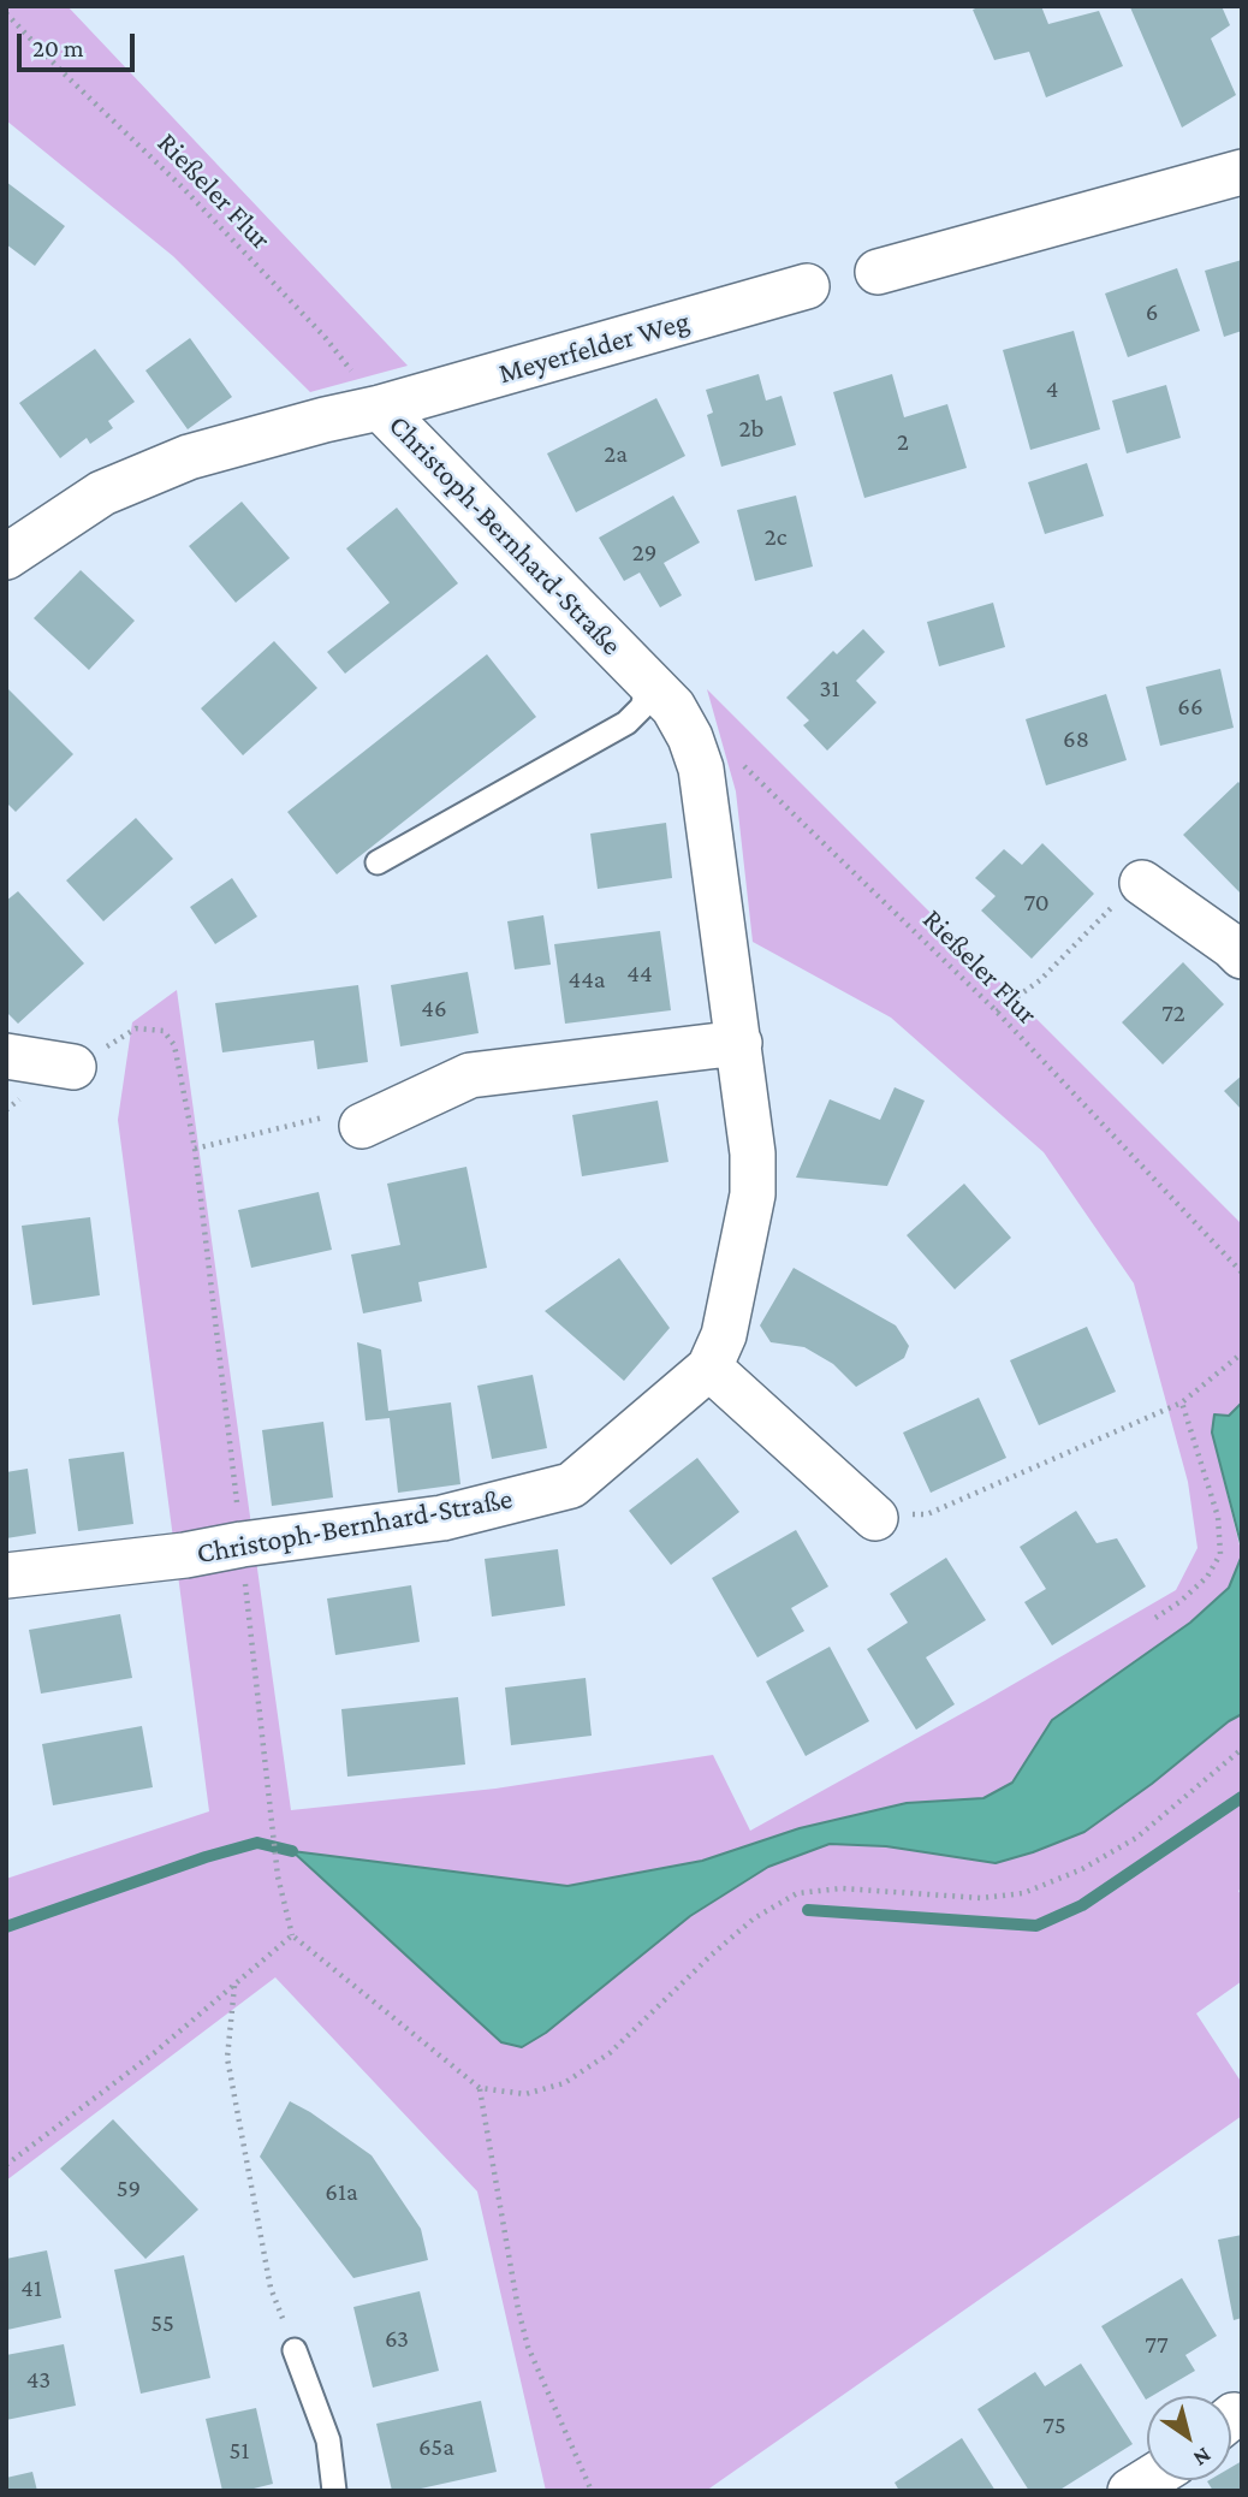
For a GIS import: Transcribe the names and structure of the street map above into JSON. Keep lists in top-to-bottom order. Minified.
{"streets":{"street":["Meyerfelder Weg","Christoph-Bernhard-Straße"],"path":["Rießeler Flur"]},"crossings":[["Rießeler Flur","Meyerfelder Weg"],["Rießeler Flur","Christoph-Bernhard-Straße"],["Meyerfelder Weg","Christoph-Bernhard-Straße"]],"house_numbers":["6","4","2b","2","2a","2c","29","31","66","68","70","44","44a","46","72","59","61a","41","55","63","77","43","75","65a","51"],"scale_bar":"20 m","north":"bottom right"}
